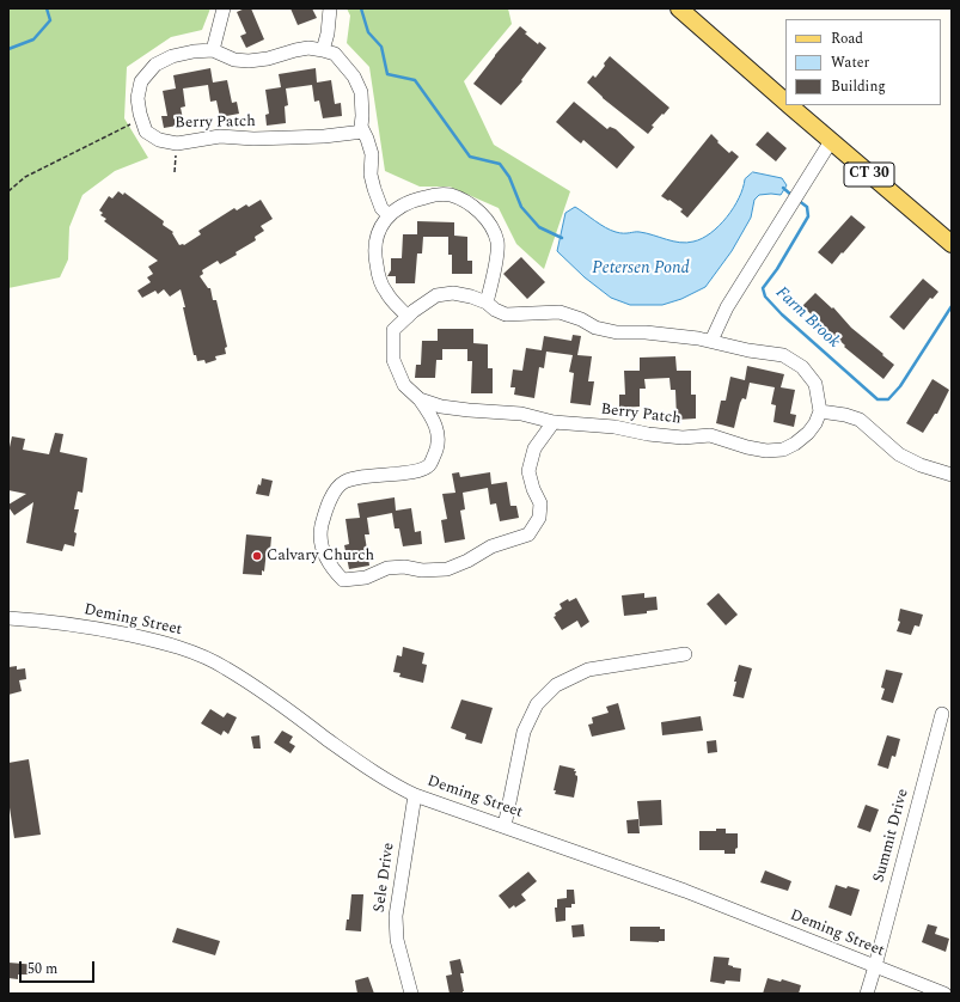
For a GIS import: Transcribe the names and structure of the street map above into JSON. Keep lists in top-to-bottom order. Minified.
{"streets":{"main road":["CT 30"],"street":["Berry Patch","Deming Street","Summit Drive","Sele Drive"]},"crossings":[["Deming Street","Summit Drive"],["Deming Street","Sele Drive"]],"water":["Petersen Pond","Farm Brook"],"places":["Calvary Church"],"legend":["Road","Water","Building"],"scale_bar":"50 m"}
